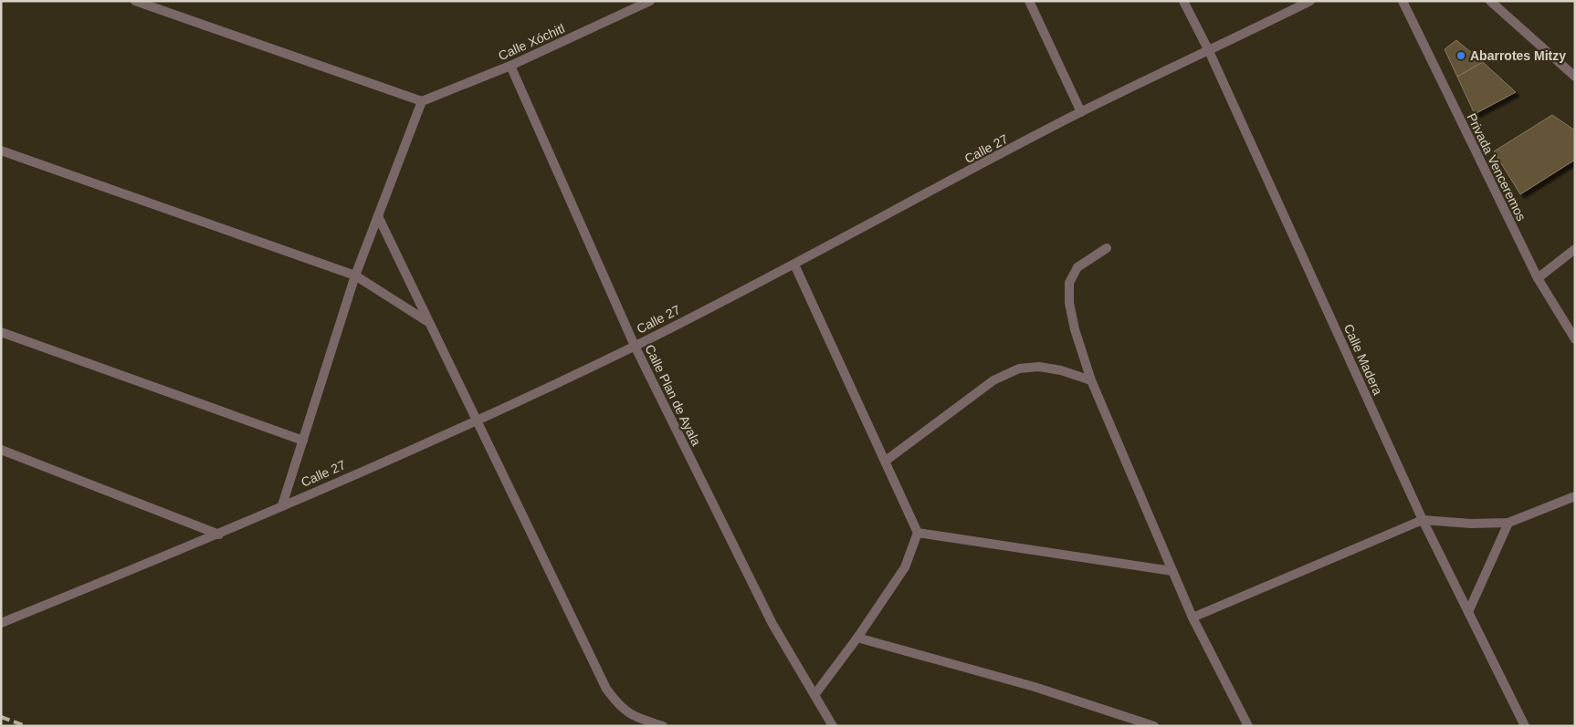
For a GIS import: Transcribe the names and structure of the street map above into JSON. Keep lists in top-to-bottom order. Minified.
{"streets":{"street":["Calle Xóchitl","Calle 27","Privada Venceremos","Calle Madera","Calle Plan de Ayala"]},"crossings":[["Calle Xóchitl","Calle Plan de Ayala"],["Calle 27","Calle Madera"],["Calle 27","Calle Plan de Ayala"]],"places":["Abarrotes Mitzy"]}
